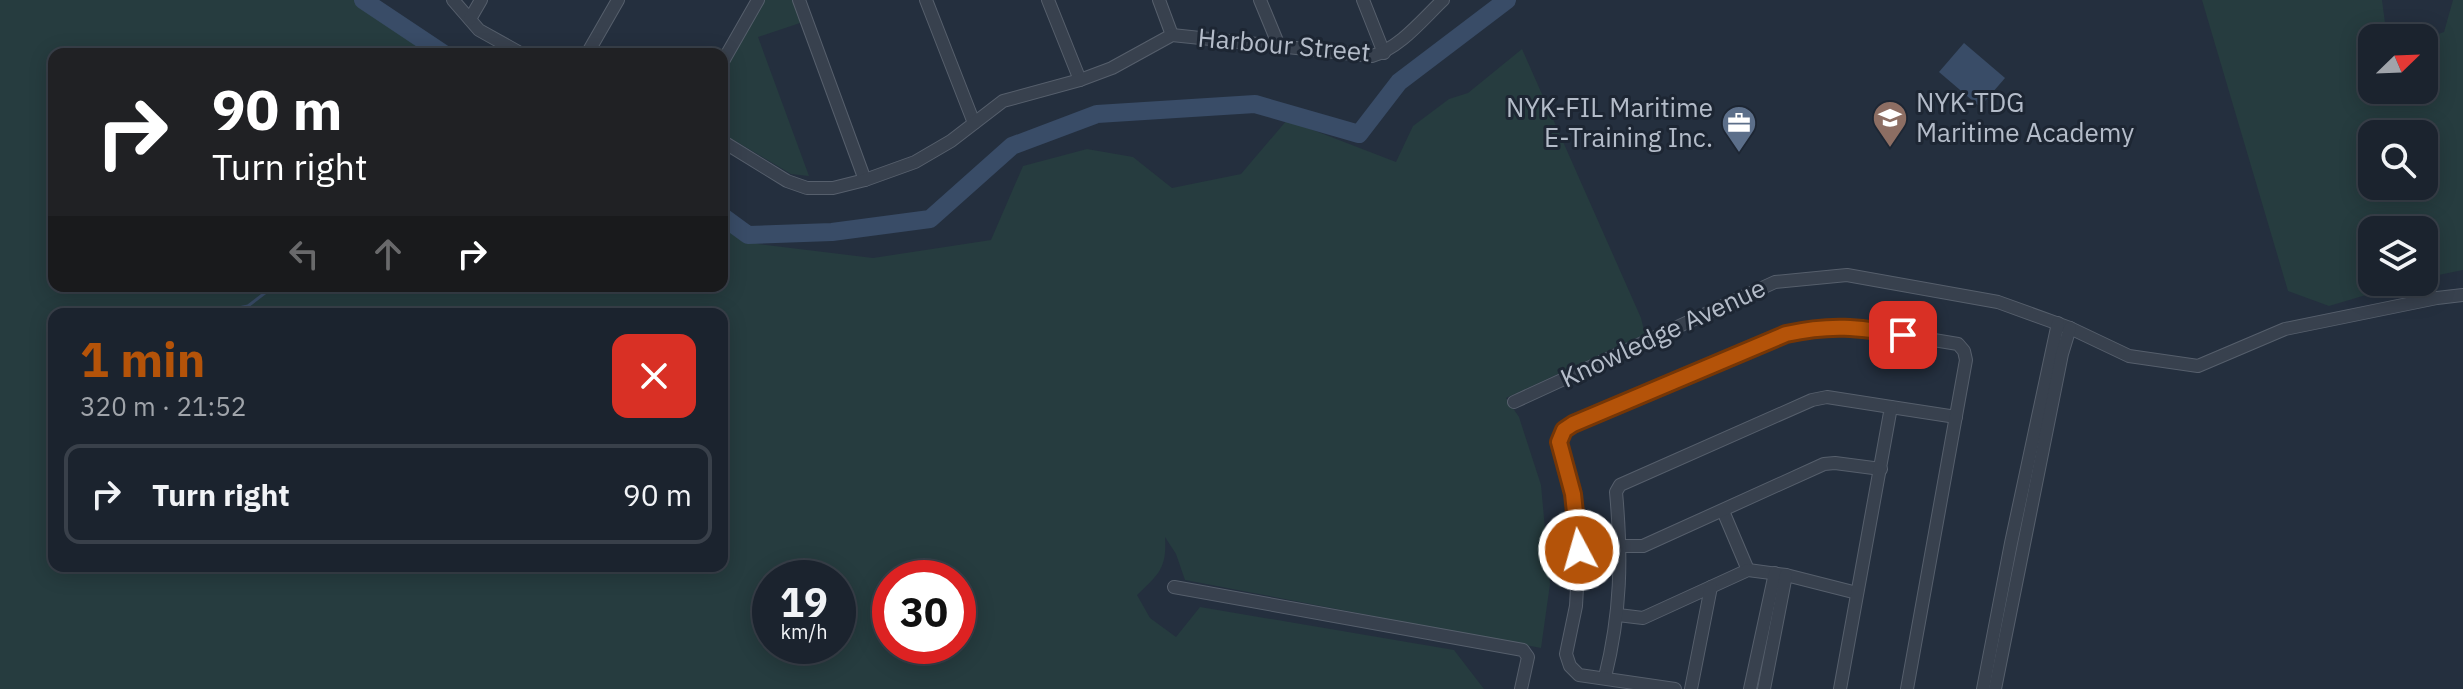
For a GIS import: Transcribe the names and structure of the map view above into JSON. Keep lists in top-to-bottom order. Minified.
{"streets":{"street":["Harbour Street","Knowledge Avenue"]},"places":{"school or university":["NYK-TDG Maritime Academy"],"office":["NYK-FIL Maritime E-Training Inc."]},"north":"top right","page":{"turn":["90 m","Turn right"],"heading":["1 min","320 m · 21:52"],"list":[{"name":"Turn right","value":"90 m"}],"speed":"19 km/h","limit":"30"}}
